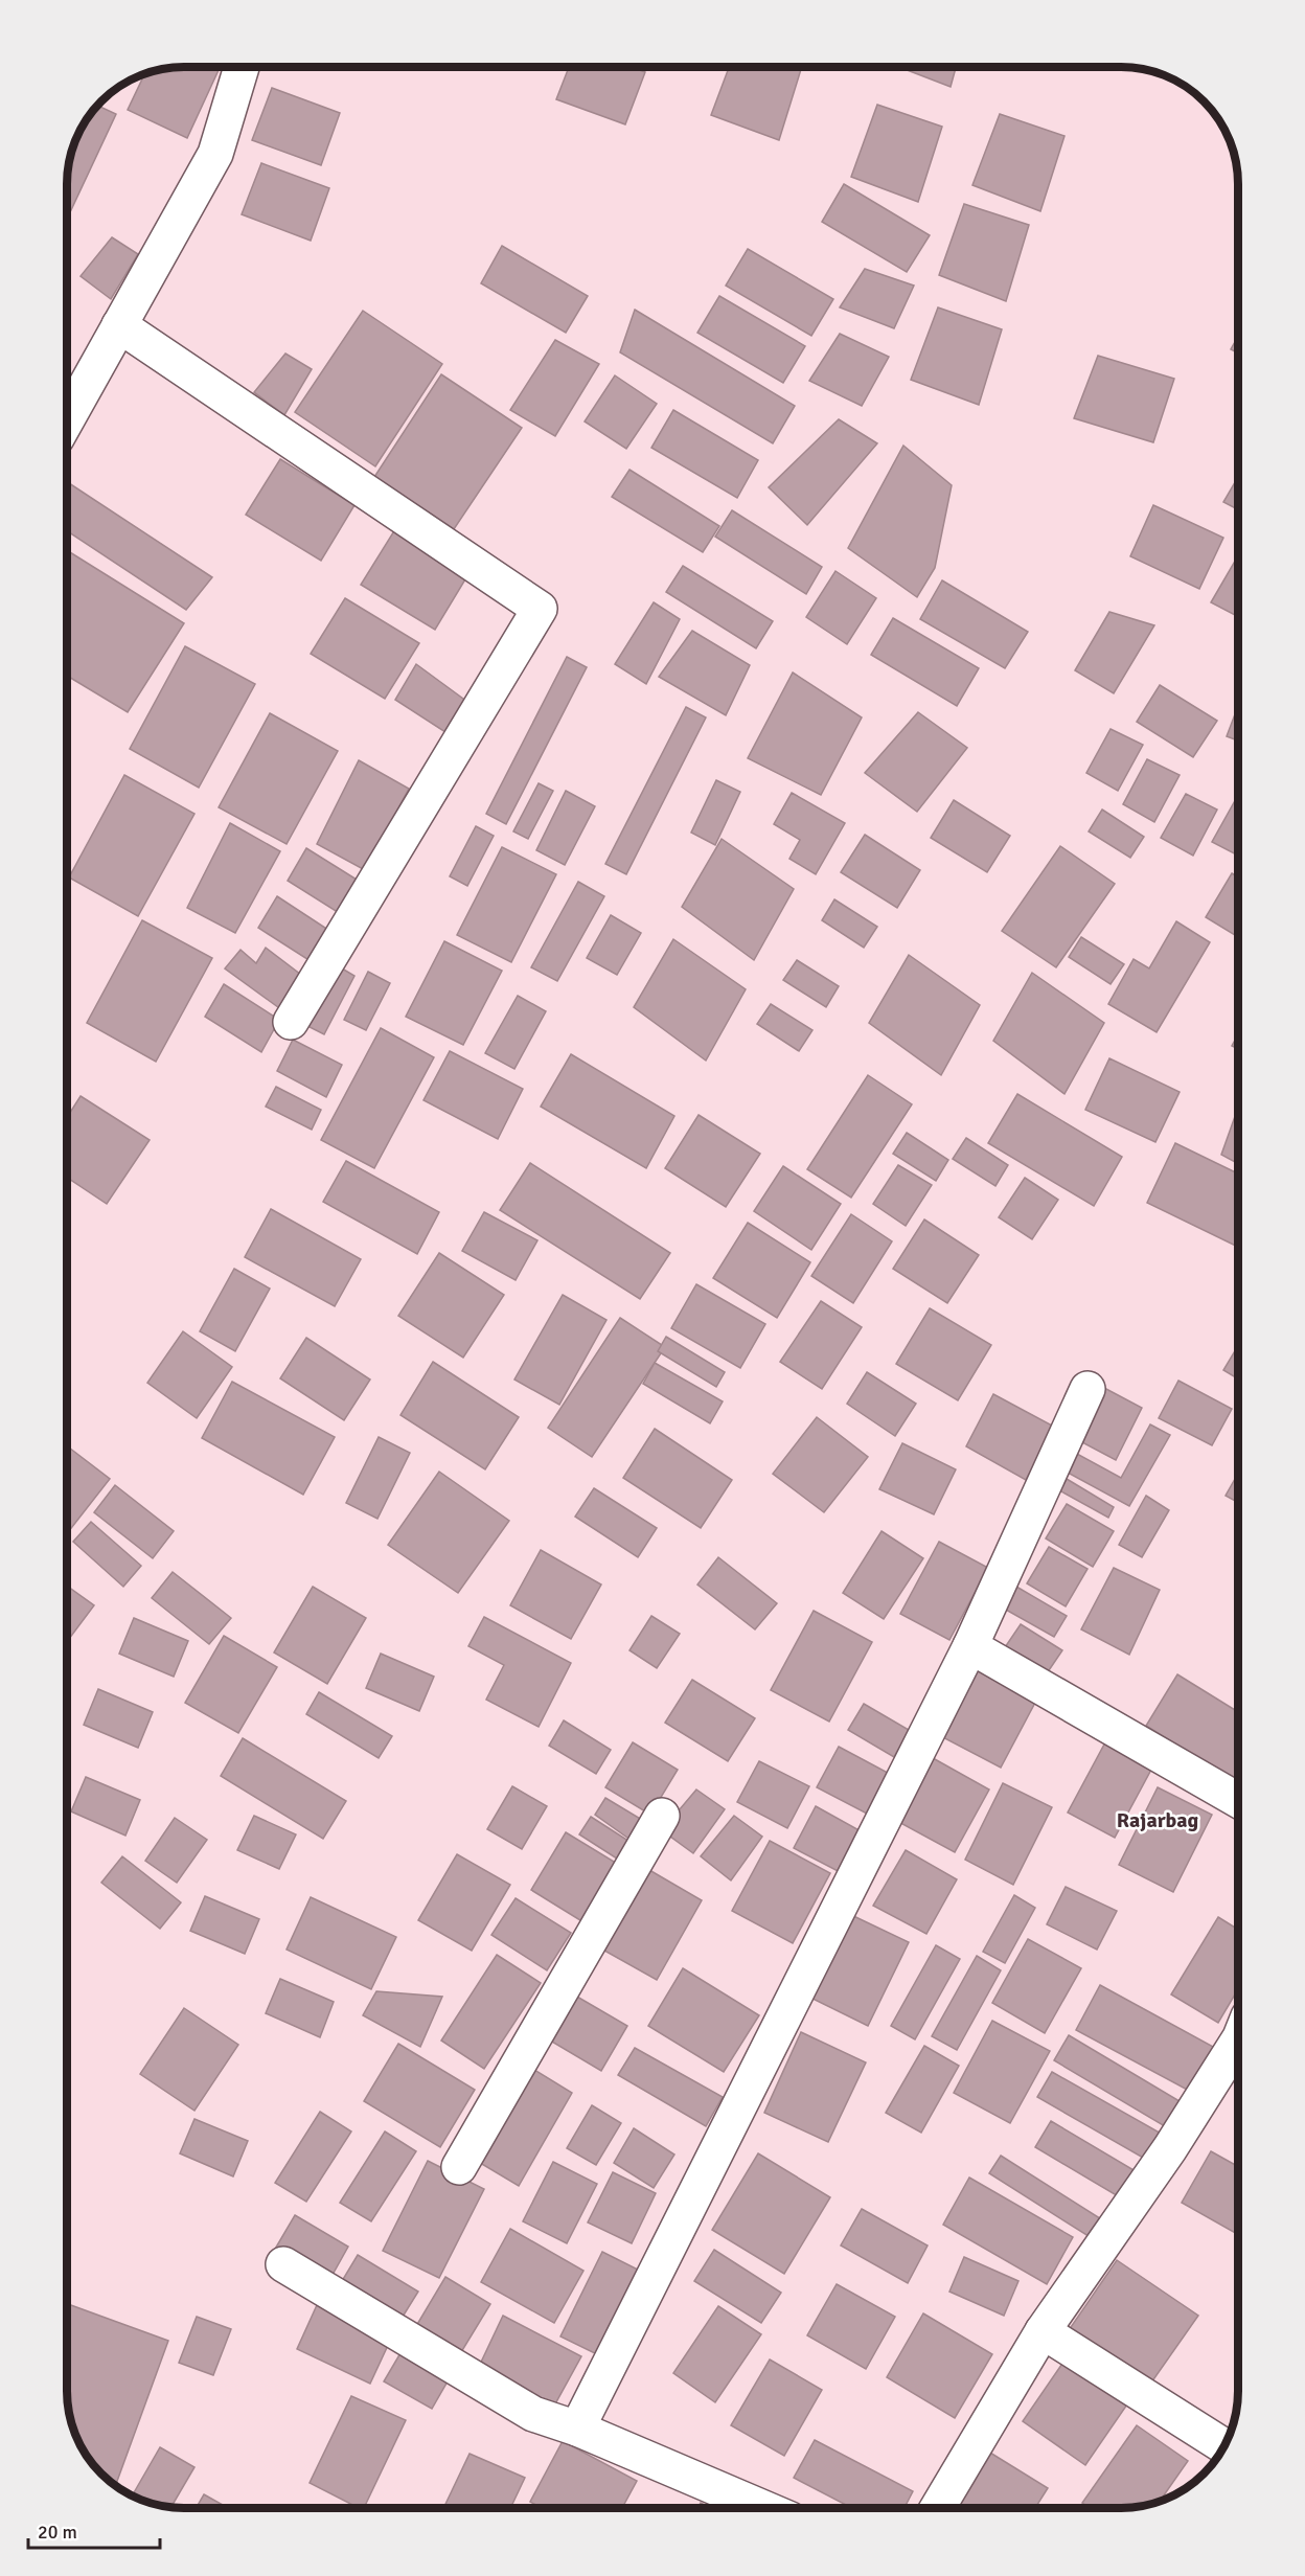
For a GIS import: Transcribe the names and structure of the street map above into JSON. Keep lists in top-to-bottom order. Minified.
{"districts":["Rajarbag"],"scale_bar":"20 m"}
